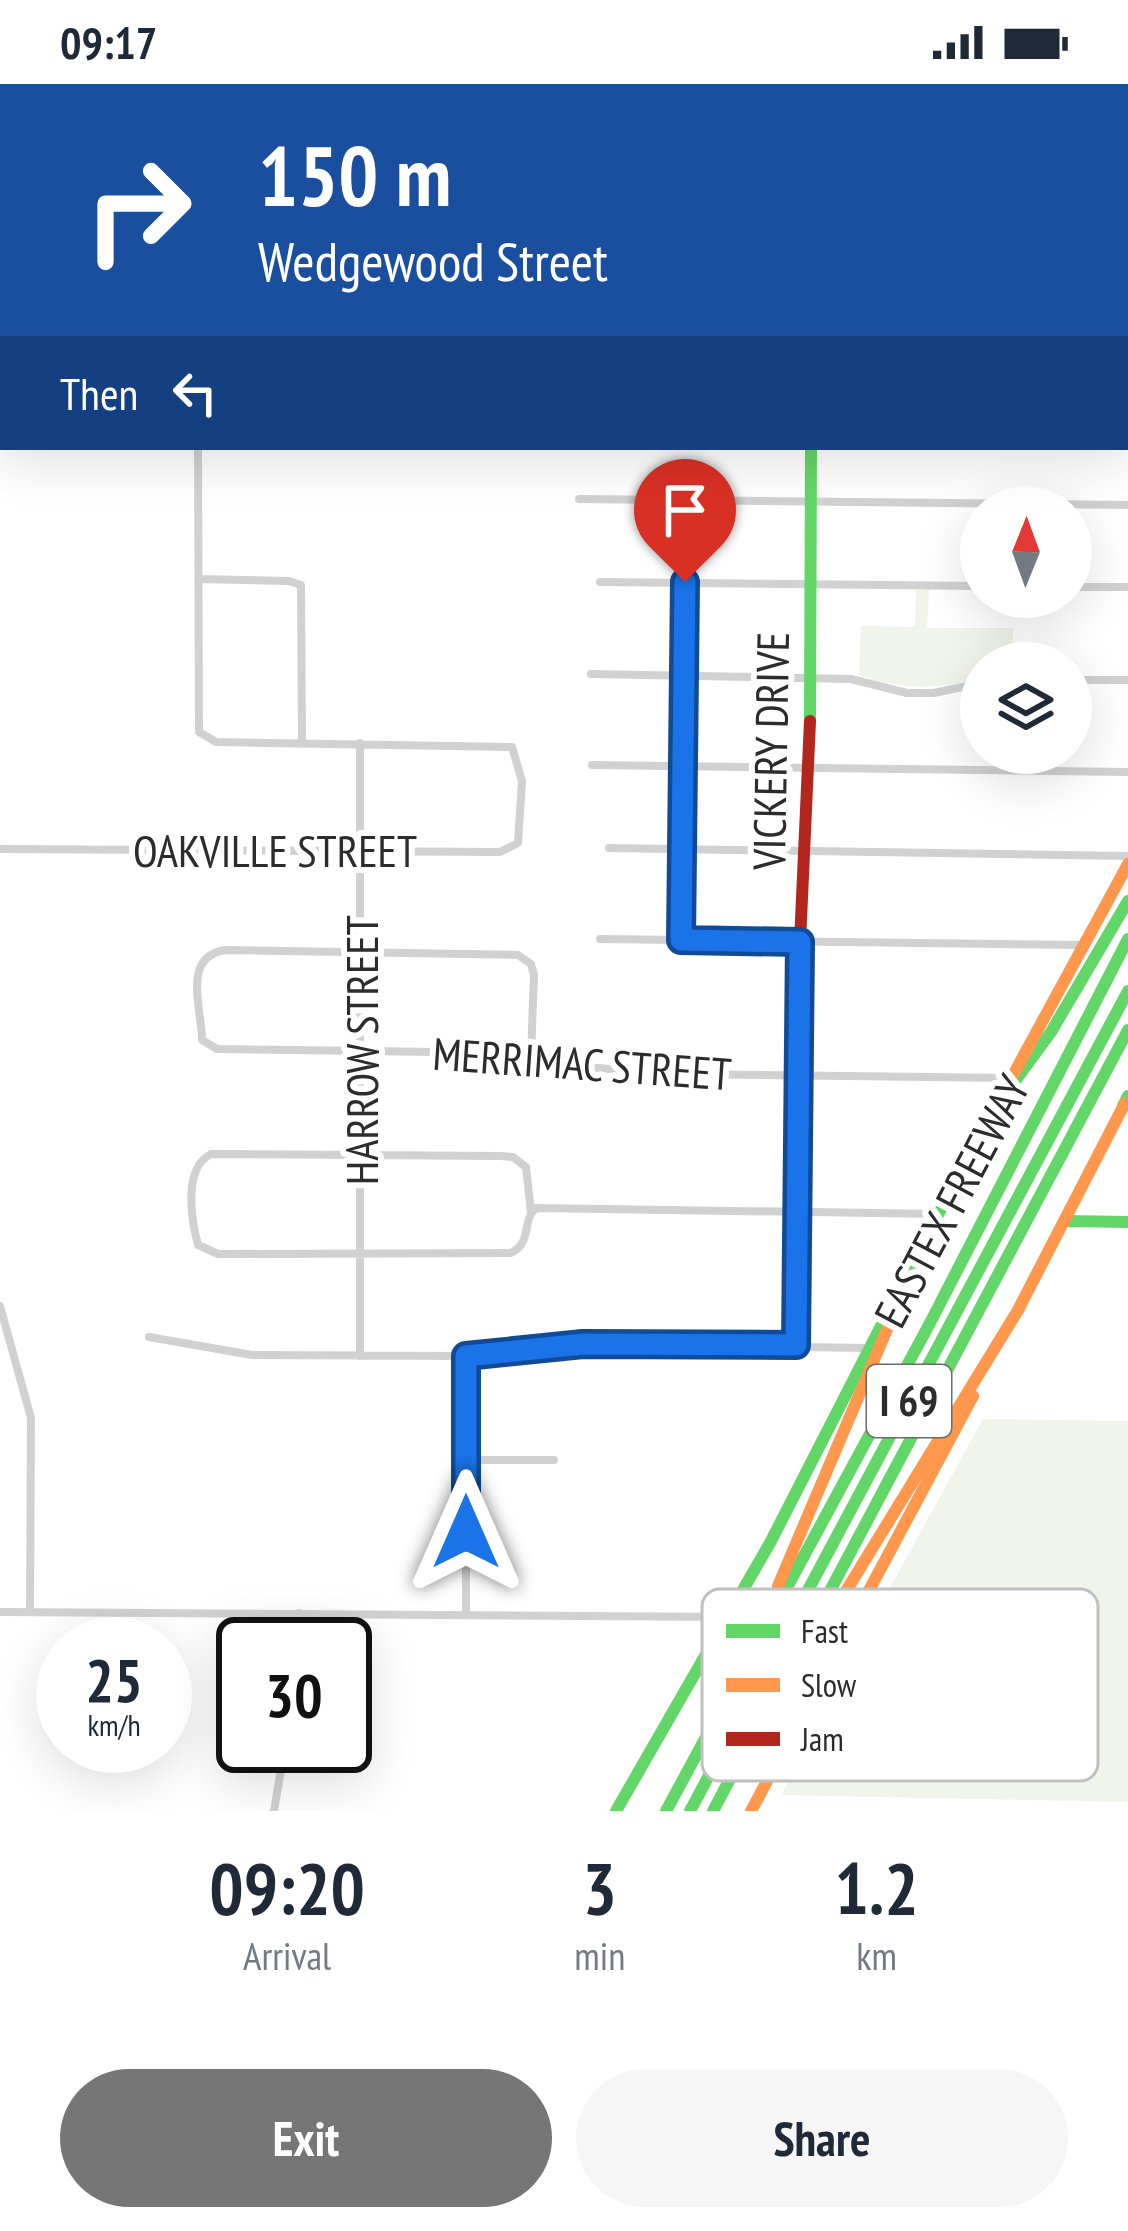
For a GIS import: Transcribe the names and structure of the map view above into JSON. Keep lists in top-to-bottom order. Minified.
{"streets":{"main road":["VICKERY DRIVE","EASTEX FREEWAY","I 69"],"street":["OAKVILLE STREET","HARROW STREET","MERRIMAC STREET"]},"crossings":[["VICKERY DRIVE","MERRIMAC STREET"],["OAKVILLE STREET","HARROW STREET"],["HARROW STREET","MERRIMAC STREET"]],"legend":["Fast","Slow","Jam"],"north":"top","page":{"status":"09:17","turn":["150 m","Wedgewood Street"],"then":"Then","speed":"25 km/h","limit":"30","eta":["09:20","Arrival","3","min","1.2","km"],"buttons":["Exit","Share"]}}
